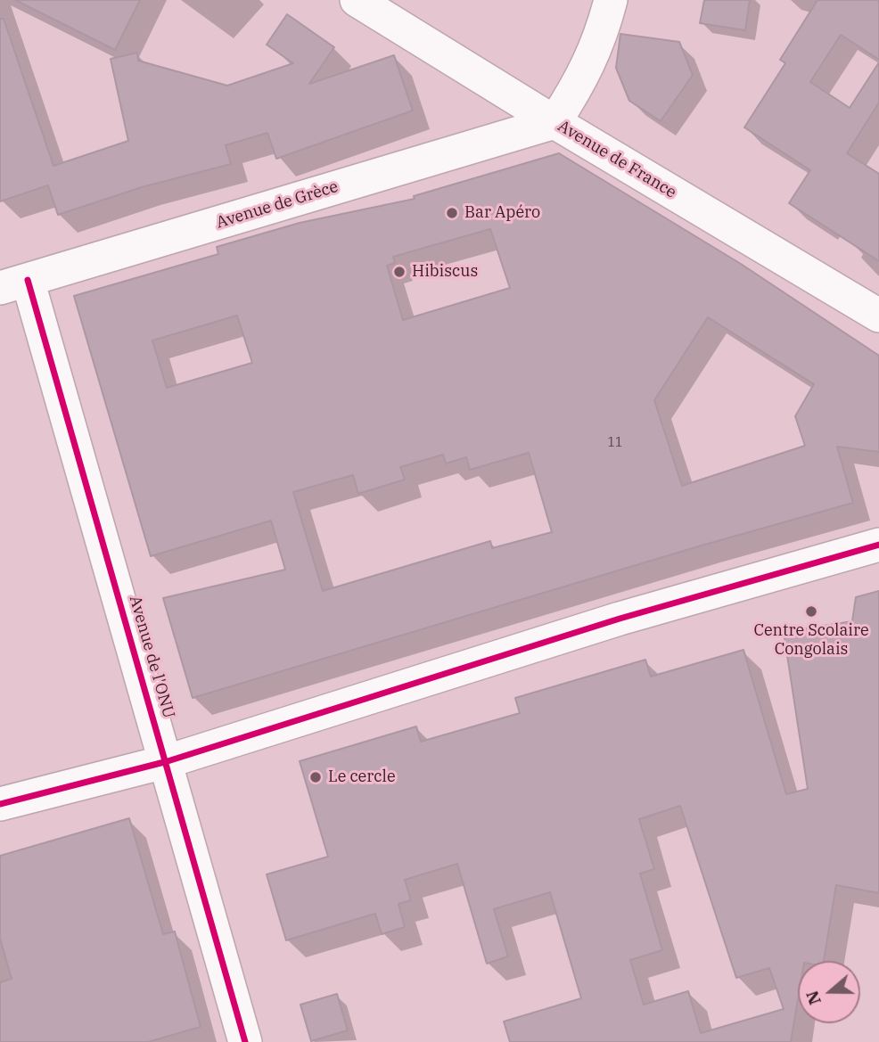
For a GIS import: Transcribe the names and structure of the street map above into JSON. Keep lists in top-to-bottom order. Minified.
{"streets":{"street":["Avenue de France","Avenue de Grèce","Avenue de l'ONU"]},"crossings":[["Avenue de France","Avenue de Grèce"],["Avenue de Grèce","Avenue de l'ONU"]],"places":["Bar Apéro","Hibiscus","Centre Scolaire Congolais","Le cercle"],"house_numbers":["11"],"north":"left"}
